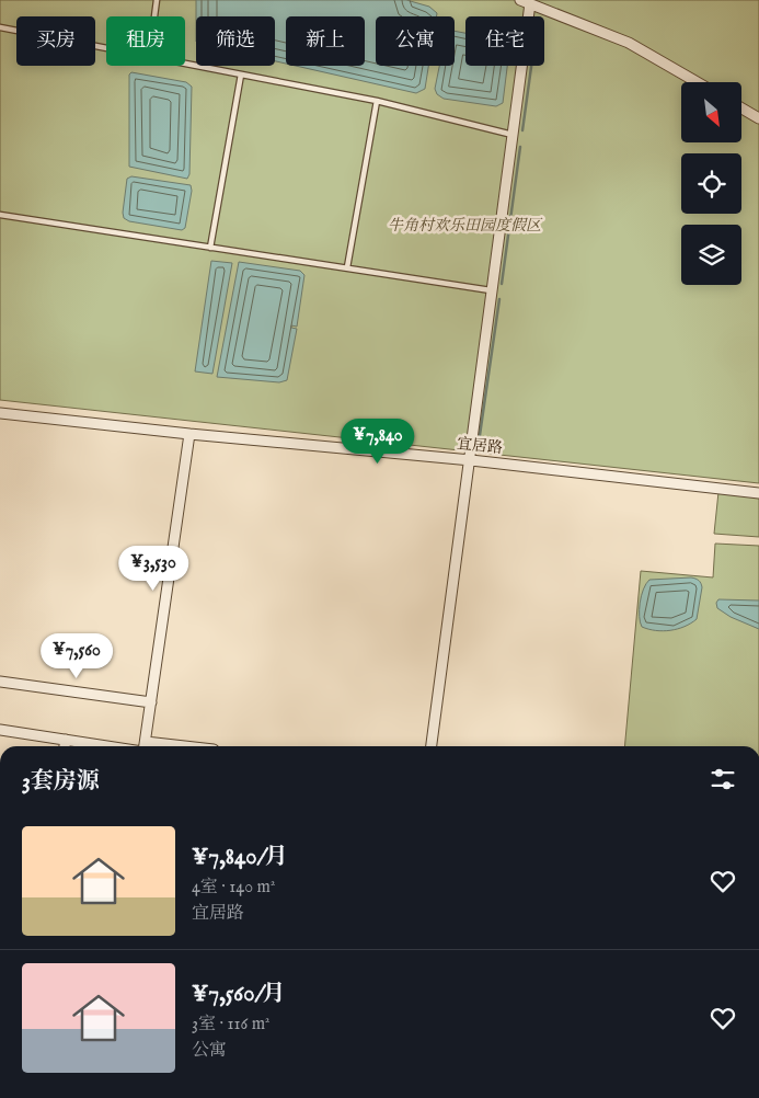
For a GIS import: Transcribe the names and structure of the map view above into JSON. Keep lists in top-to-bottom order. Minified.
{"streets":{"street":["宜居路"]},"parks":["牛角村欢乐田园度假区"],"north":"bottom right","page":{"chip":["买房","租房","筛选","新上","公寓","住宅"],"price":["¥7,840","¥3,530","¥7,560"],"heading":"3套房源","list":[{"name":"¥7,840/月","note":"4室 · 140 m² · 宜居路"},{"name":"¥7,560/月","note":"3室 · 116 m² · 公寓"}]}}
